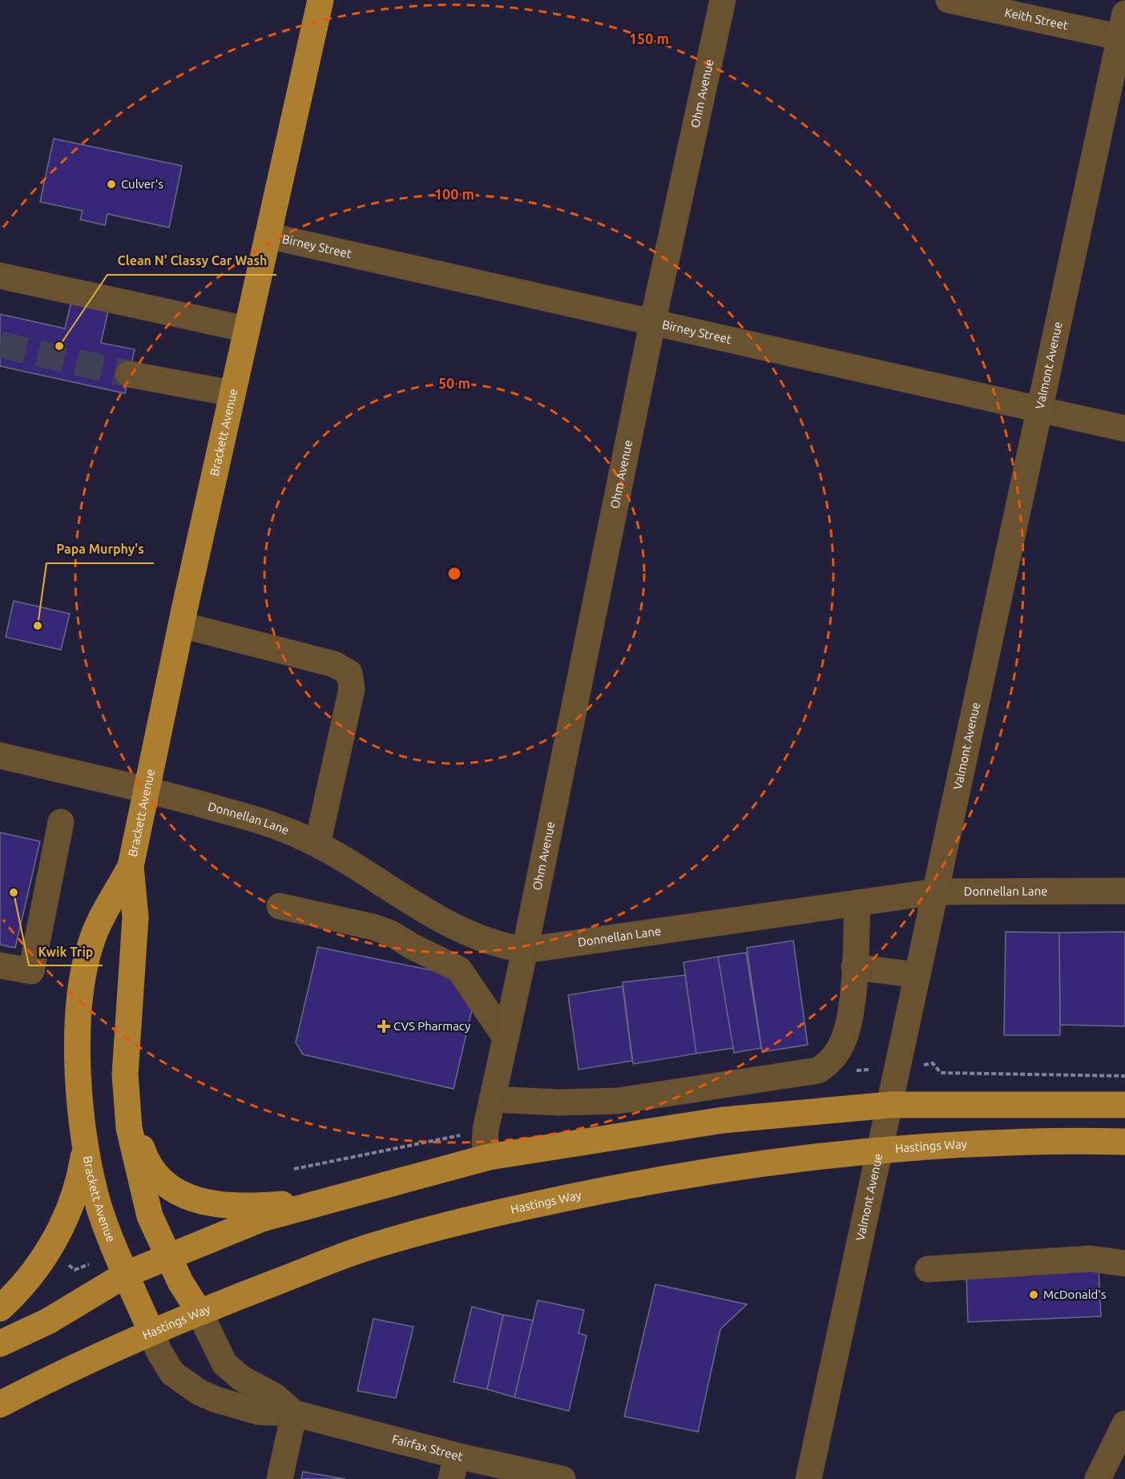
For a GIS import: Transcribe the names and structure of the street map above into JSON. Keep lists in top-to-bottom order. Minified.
{"streets":{"main road":["Brackett Avenue","Hastings Way"],"street":["Keith Street","Ohm Avenue","Birney Street","Valmont Avenue","Donnellan Lane","Fairfax Street"]},"crossings":[["Keith Street","Valmont Avenue"],["Ohm Avenue","Birney Street"],["Ohm Avenue","Donnellan Lane"],["Birney Street","Valmont Avenue"],["Birney Street","Brackett Avenue"],["Valmont Avenue","Donnellan Lane"],["Valmont Avenue","Hastings Way"],["Brackett Avenue","Donnellan Lane"],["Brackett Avenue","Hastings Way"],["Brackett Avenue","Fairfax Street"],["Hastings Way","Fairfax Street"]],"places":{"other":["Culver's","Clean N' Classy Car Wash","Papa Murphy's","Kwik Trip","McDonald's"],"health":["CVS Pharmacy"]},"rings":["150 m","100 m","50 m"]}
